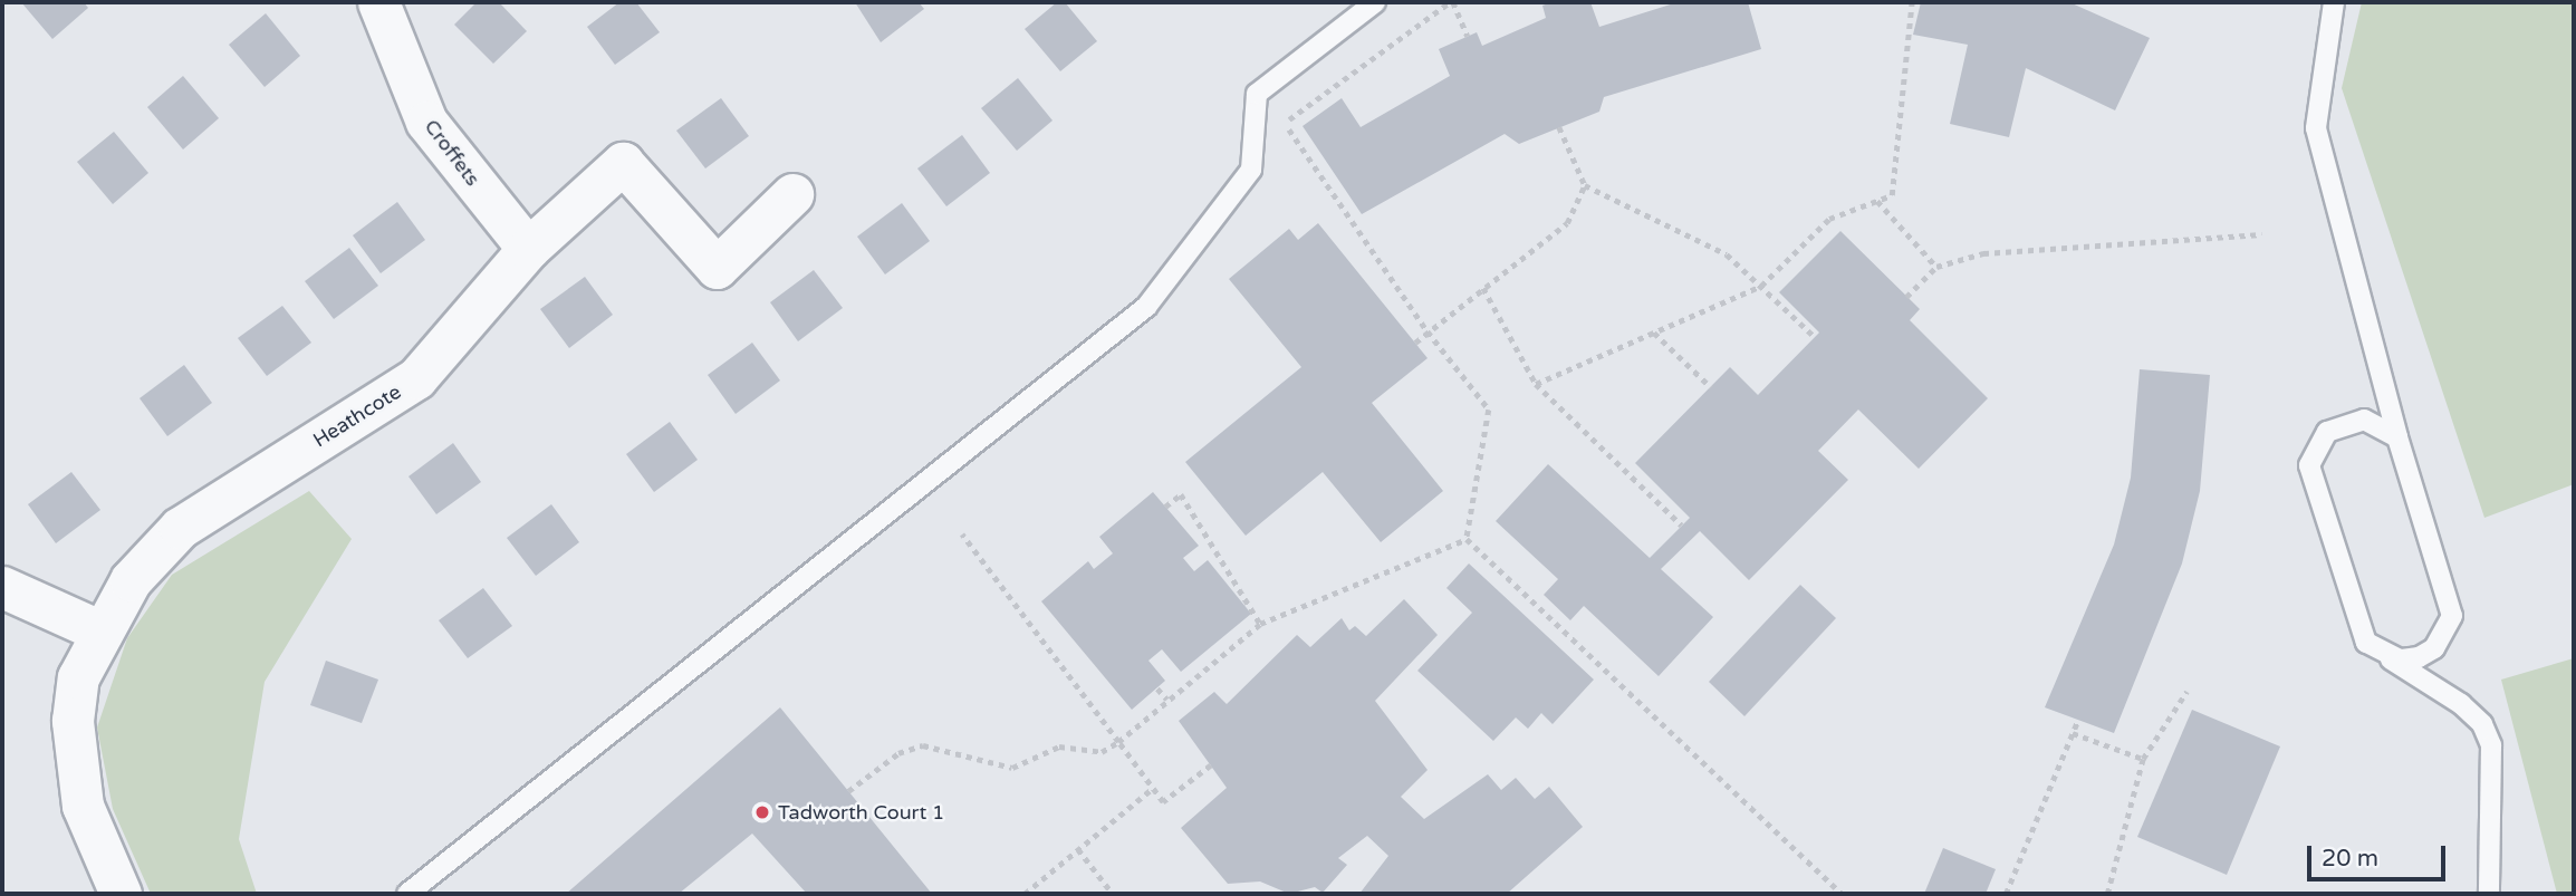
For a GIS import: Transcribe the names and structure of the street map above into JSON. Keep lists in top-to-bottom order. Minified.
{"streets":{"street":["Croffets","Heathcote"]},"crossings":[["Croffets","Heathcote"]],"places":["Tadworth Court 1"],"scale_bar":"20 m"}
